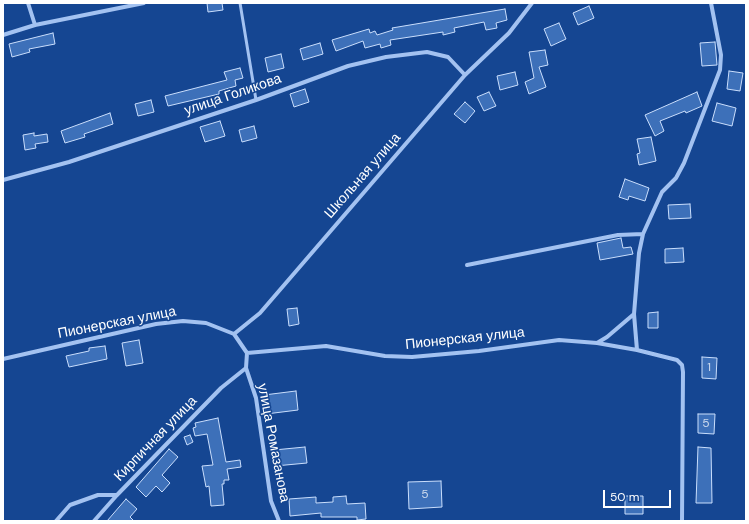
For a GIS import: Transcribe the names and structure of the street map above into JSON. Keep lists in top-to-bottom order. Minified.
{"streets":{"street":["улица Голикова","Школьная улица","Пионерская улица","Кирпичная улица","улица Ромазанова"]},"crossings":[["улица Голикова","Школьная улица"],["Школьная улица","Пионерская улица"],["Кирпичная улица","улица Ромазанова"]],"house_numbers":["1","5","5"],"scale_bar":"50 m"}
